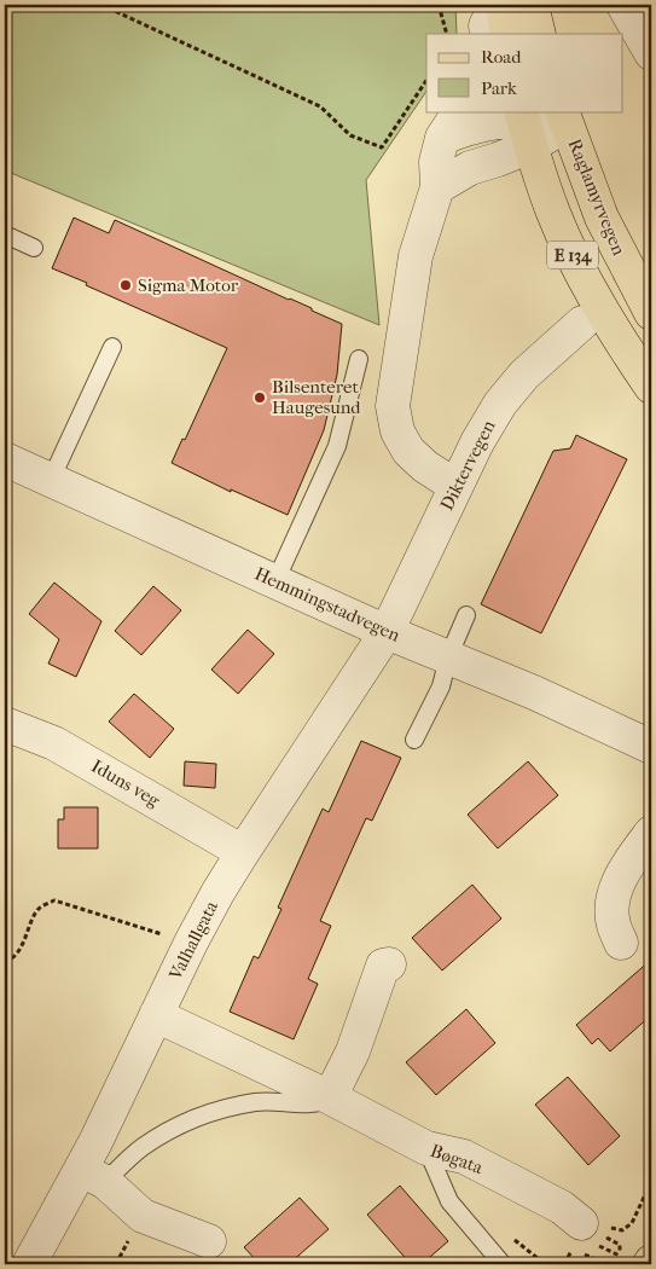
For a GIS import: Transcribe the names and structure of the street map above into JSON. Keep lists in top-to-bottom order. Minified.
{"streets":{"highway":["Raglamyrvegen","E 134"],"street":["Diktervegen","Hemmingstadvegen","Iduns veg","Valhallgata","Bøgata"]},"crossings":[["Diktervegen","Hemmingstadvegen"],["Diktervegen","Valhallgata"],["Hemmingstadvegen","Valhallgata"],["Iduns veg","Valhallgata"],["Valhallgata","Bøgata"]],"places":["Sigma Motor","Bilsenteret Haugesund"],"legend":["Road","Park"]}
